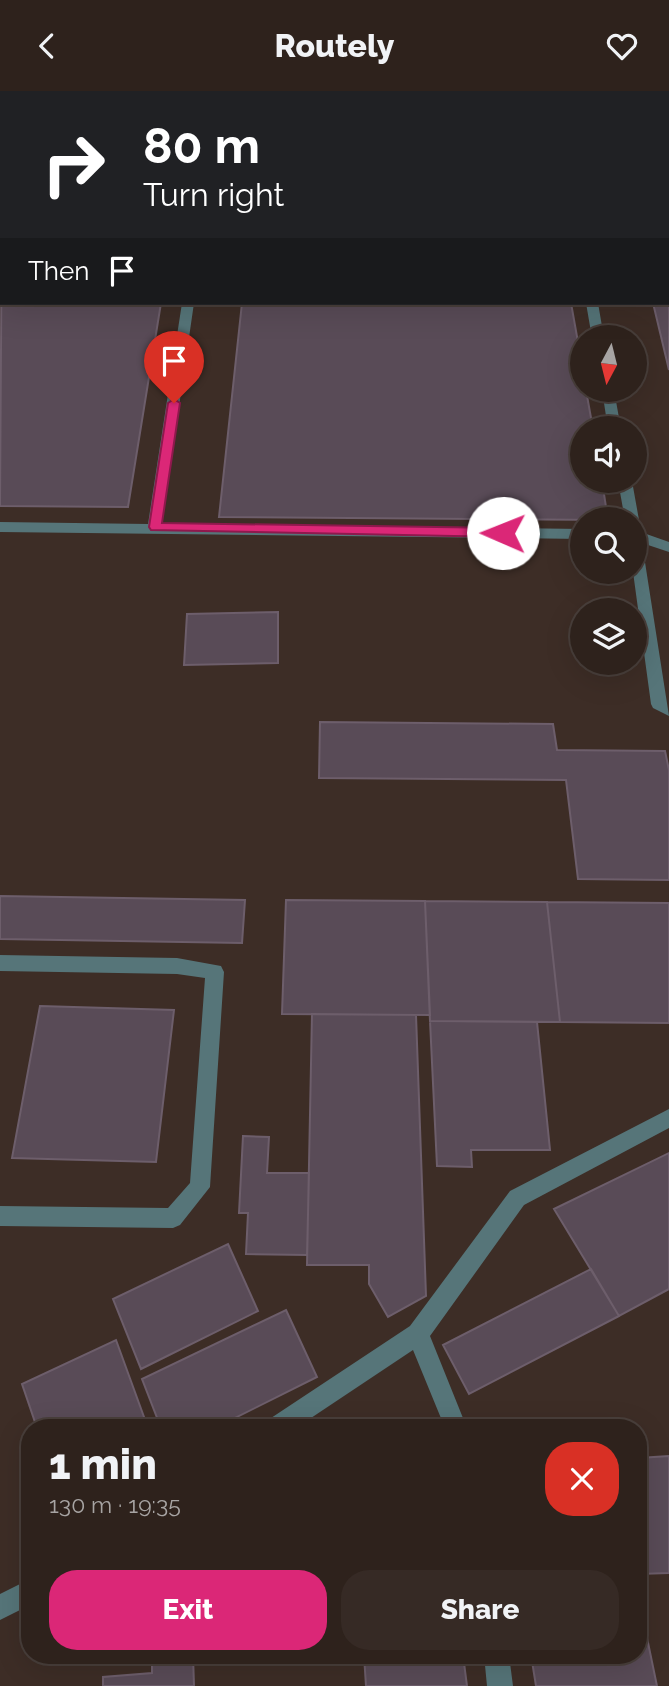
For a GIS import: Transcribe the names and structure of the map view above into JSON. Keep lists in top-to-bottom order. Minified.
{"north":"bottom","page":{"header":"Routely","turn":["80 m","Turn right"],"then":"Then","heading":["1 min","130 m · 19:35"],"buttons":["Exit","Share"]}}
